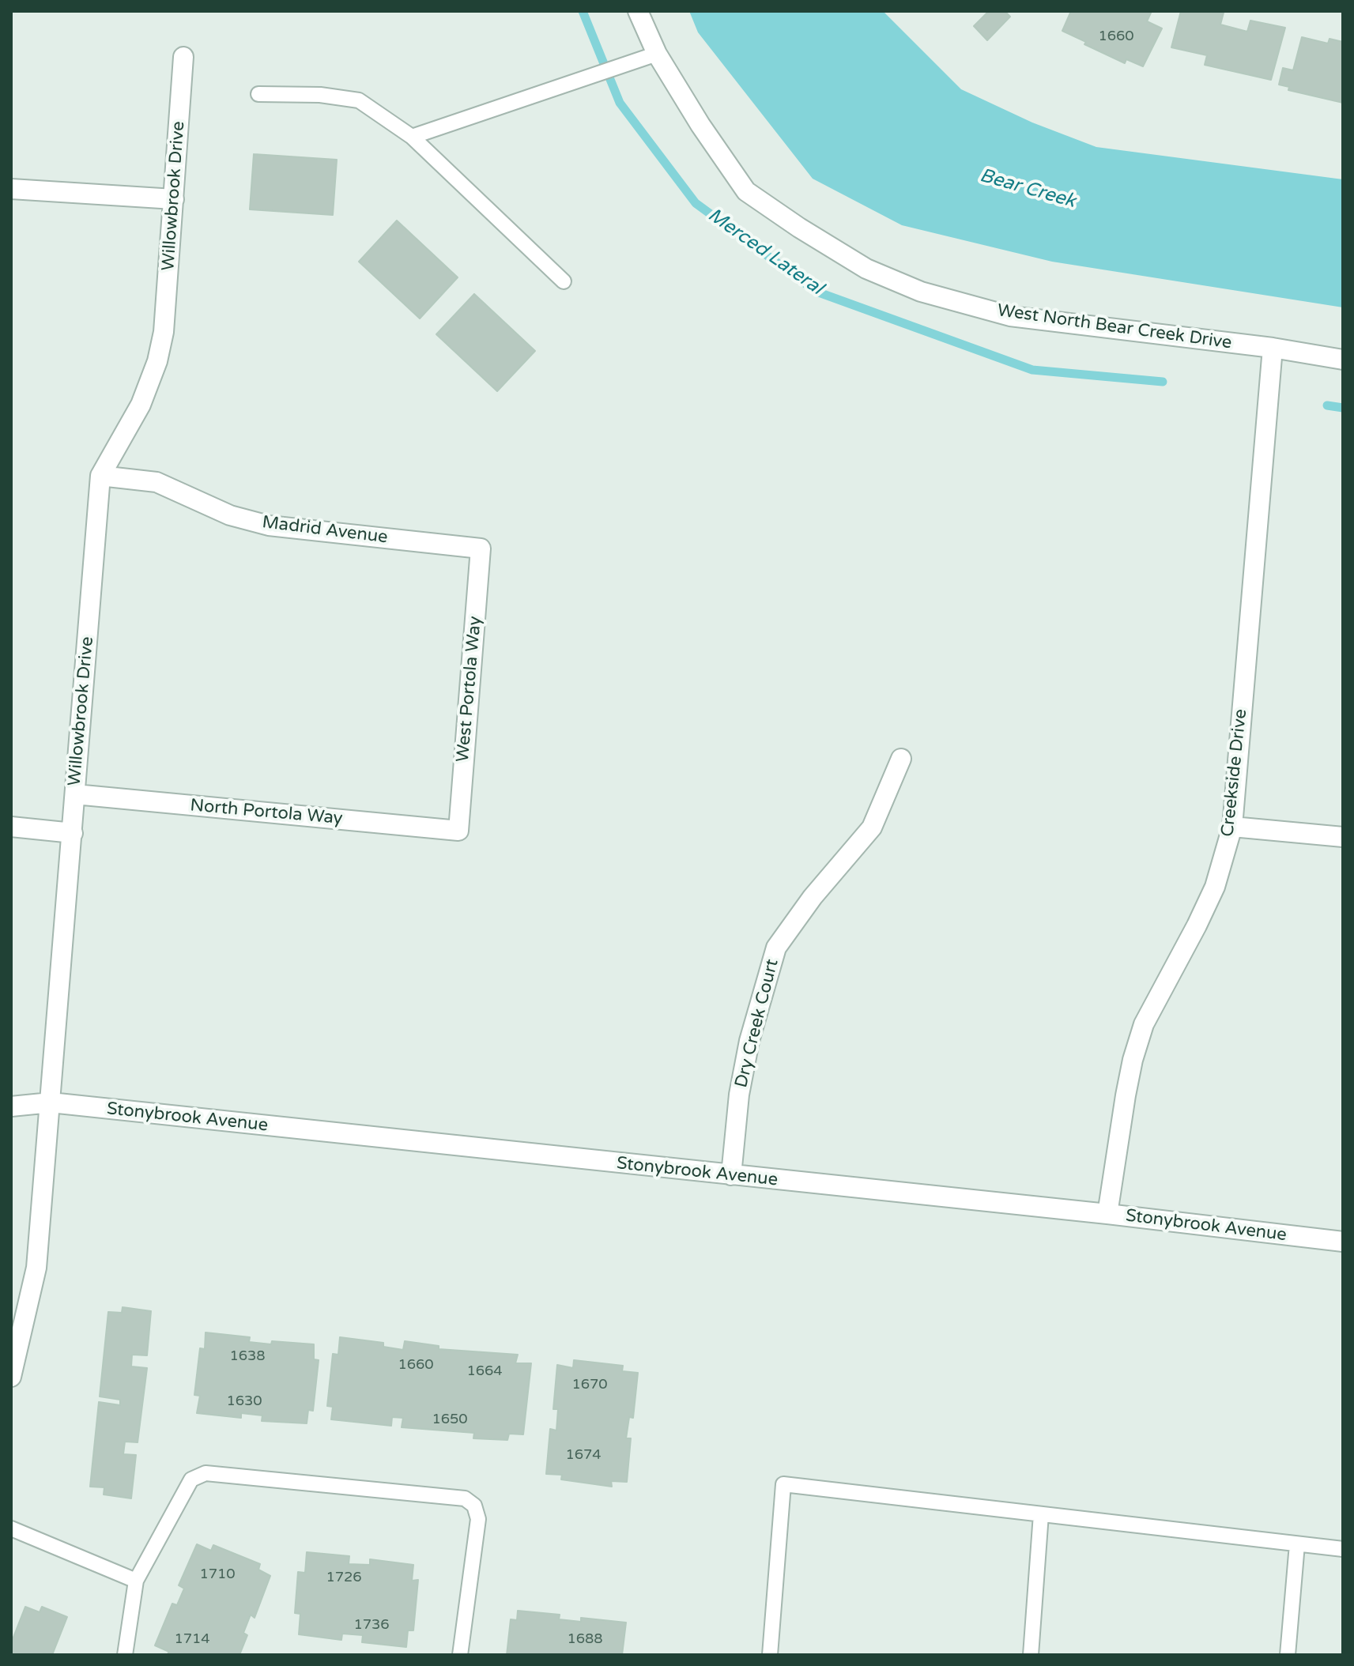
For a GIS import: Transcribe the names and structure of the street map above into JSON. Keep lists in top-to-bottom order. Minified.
{"streets":{"street":["Willowbrook Drive","West North Bear Creek Drive","Madrid Avenue","West Portola Way","Creekside Drive","North Portola Way","Dry Creek Court","Stonybrook Avenue"]},"crossings":[["Willowbrook Drive","Madrid Avenue"],["Willowbrook Drive","North Portola Way"],["Willowbrook Drive","Stonybrook Avenue"],["West North Bear Creek Drive","Creekside Drive"],["Madrid Avenue","West Portola Way"],["West Portola Way","North Portola Way"],["Creekside Drive","Stonybrook Avenue"],["Dry Creek Court","Stonybrook Avenue"]],"water":["Bear Creek","Merced Lateral"],"house_numbers":["1660","1638","1660","1664","1670","1630","1650","1674","1710","1726","1736","1714","1688"]}
